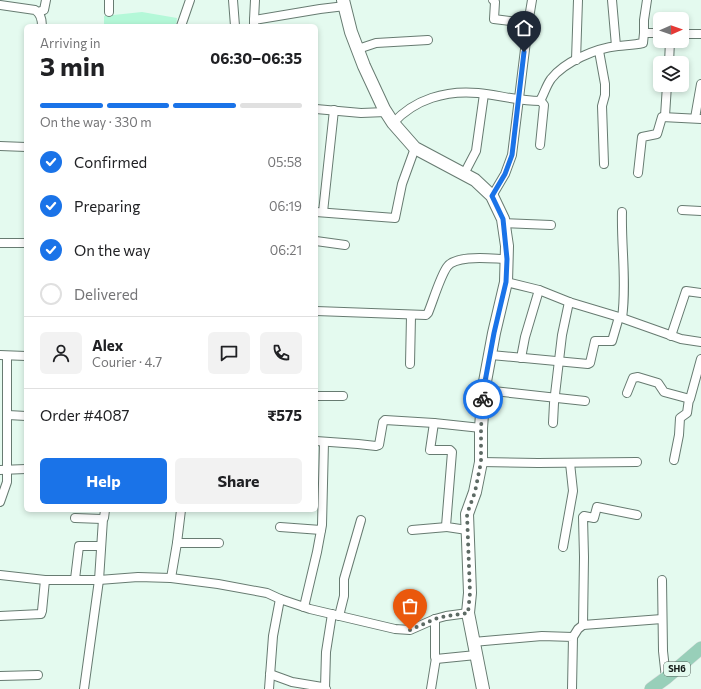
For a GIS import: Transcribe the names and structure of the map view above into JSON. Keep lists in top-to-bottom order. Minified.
{"streets":{"main road":["SH6"]},"north":"right","page":{"heading":["3 min","Arriving in","06:30–06:35"],"panel":["Alex","Courier · 4.7","Order #4087","₹575"],"bar":"On the way · 330 m","list":[["Confirmed","05:58"],["Preparing","06:19"],["On the way","06:21"],"Delivered"],"buttons":["Help","Share"]}}
